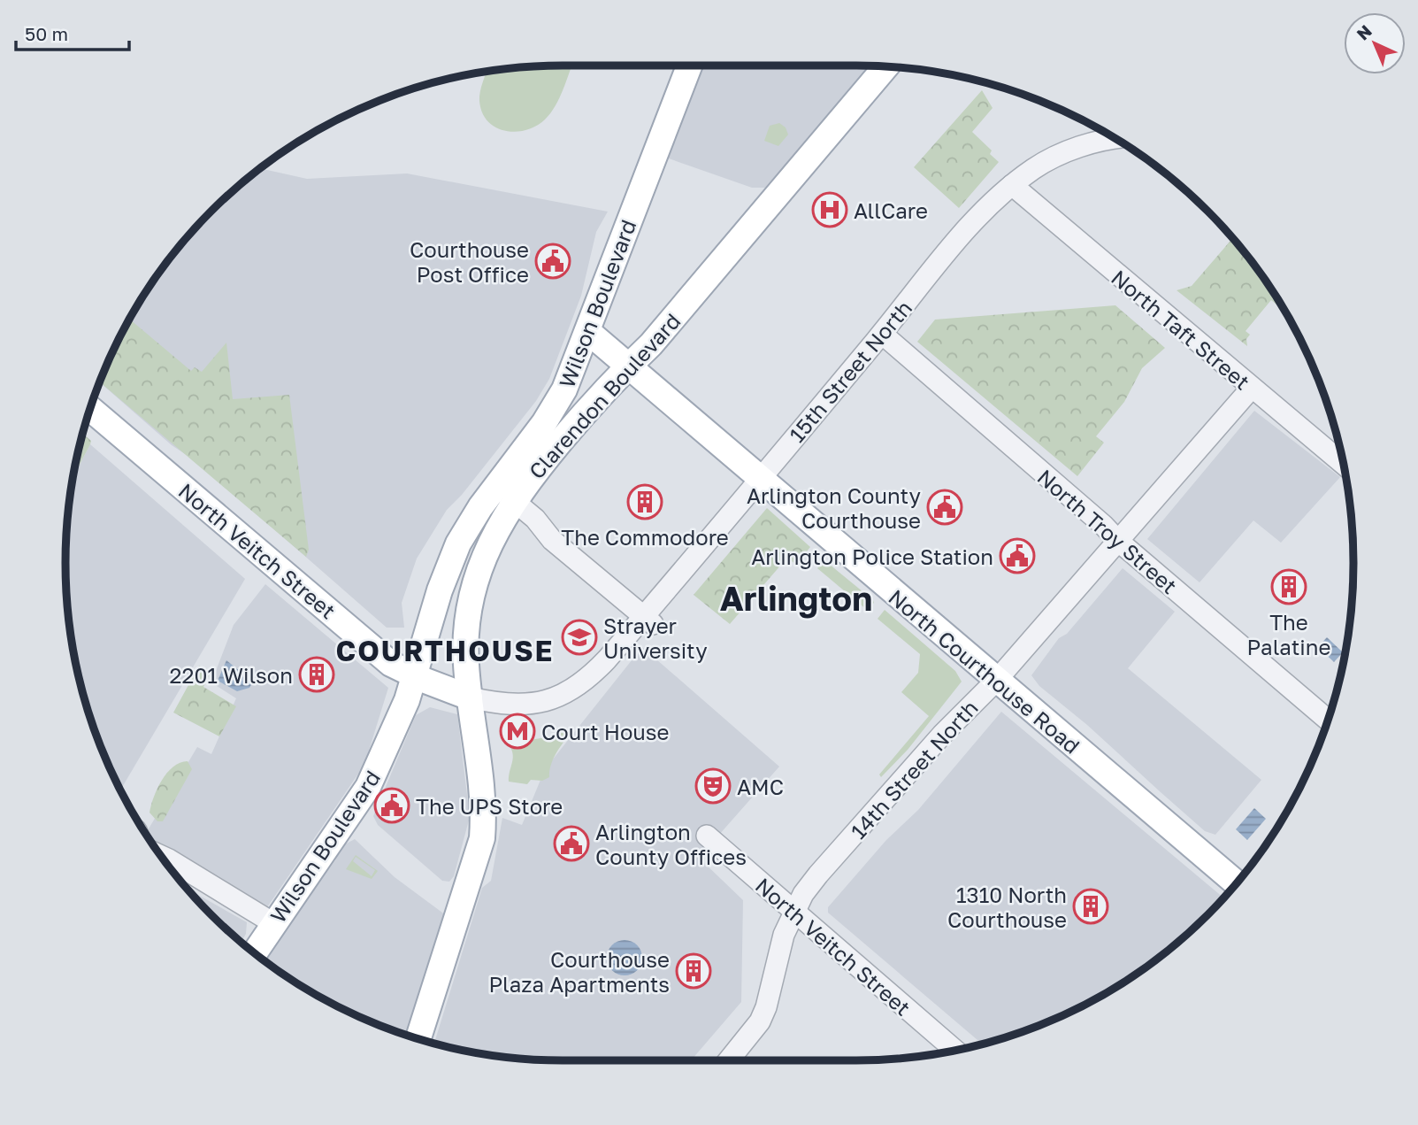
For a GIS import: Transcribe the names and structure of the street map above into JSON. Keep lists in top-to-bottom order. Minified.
{"streets":{"main road":["Wilson Boulevard","Clarendon Boulevard","North Veitch Street","North Courthouse Road"],"street":["North Taft Street","15th Street North","North Troy Street","14th Street North"]},"crossings":[["Wilson Boulevard","Clarendon Boulevard"],["Wilson Boulevard","North Veitch Street"],["Wilson Boulevard","North Courthouse Road"],["North Taft Street","15th Street North"],["North Taft Street","14th Street North"],["15th Street North","North Troy Street"],["15th Street North","North Veitch Street"],["15th Street North","North Courthouse Road"],["Clarendon Boulevard","North Veitch Street"],["Clarendon Boulevard","North Courthouse Road"],["North Troy Street","14th Street North"],["North Veitch Street","14th Street North"],["North Courthouse Road","14th Street North"]],"districts":["Arlington","COURTHOUSE"],"places":{"hospital":["AllCare"],"public building":["Courthouse Post Office","Arlington County Courthouse","Arlington Police Station","The UPS Store","Arlington County Offices"],"building":["The Commodore","The Palatine","2201 Wilson","1310 North Courthouse","Courthouse Plaza Apartments"],"school or university":["Strayer University"],"metro station":["Court House"],"theatre":["AMC"]},"scale_bar":"50 m","north":"top left"}
